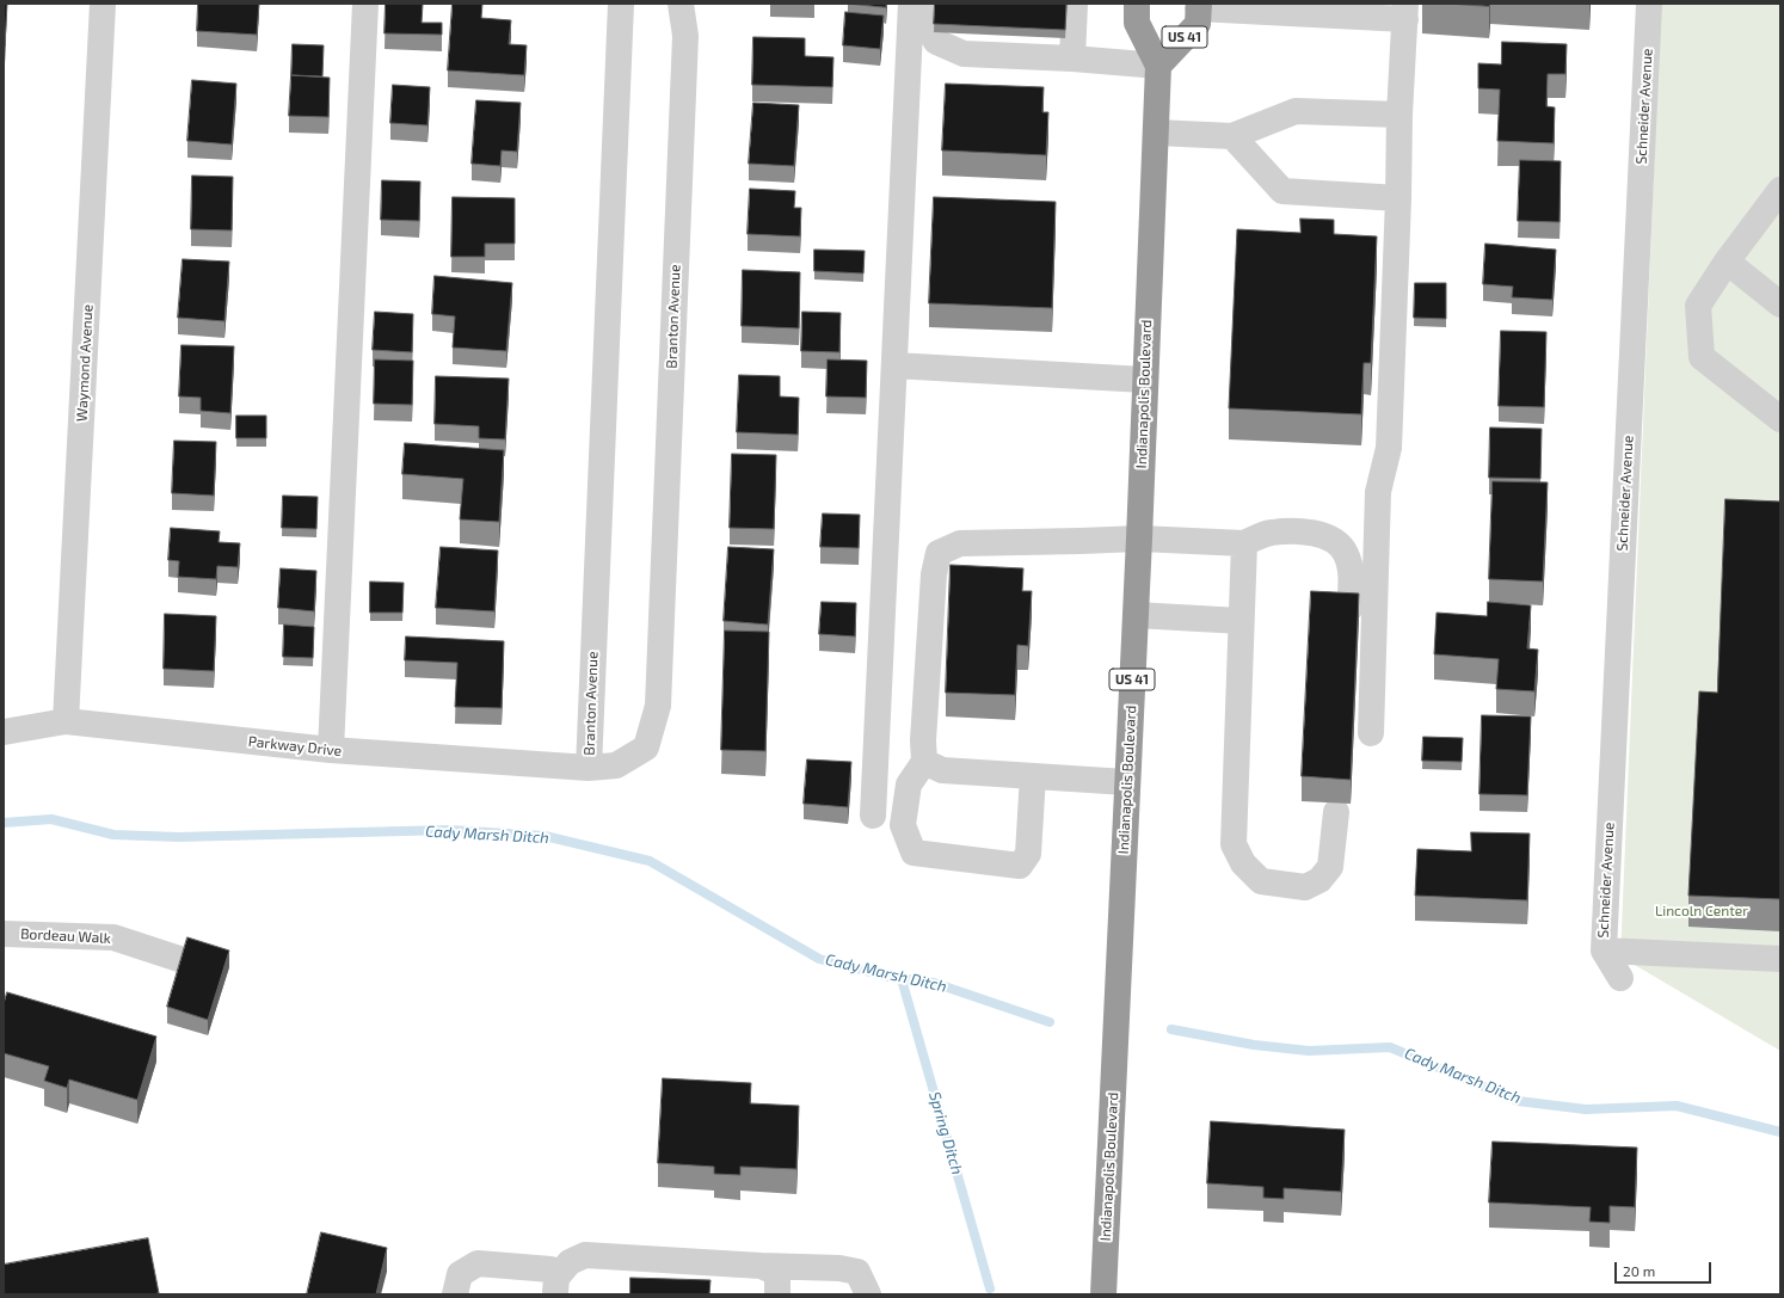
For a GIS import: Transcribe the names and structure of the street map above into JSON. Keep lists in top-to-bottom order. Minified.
{"streets":{"highway":["US 41","Indianapolis Boulevard"],"street":["Schneider Avenue","Branton Avenue","Waymond Avenue","Parkway Drive","Bordeau Walk"]},"crossings":[["US 41","Indianapolis Boulevard"],["Branton Avenue","Parkway Drive"],["Waymond Avenue","Parkway Drive"]],"water":["Cady Marsh Ditch","Spring Ditch"],"parks":["Lincoln Center"],"scale_bar":"20 m"}
